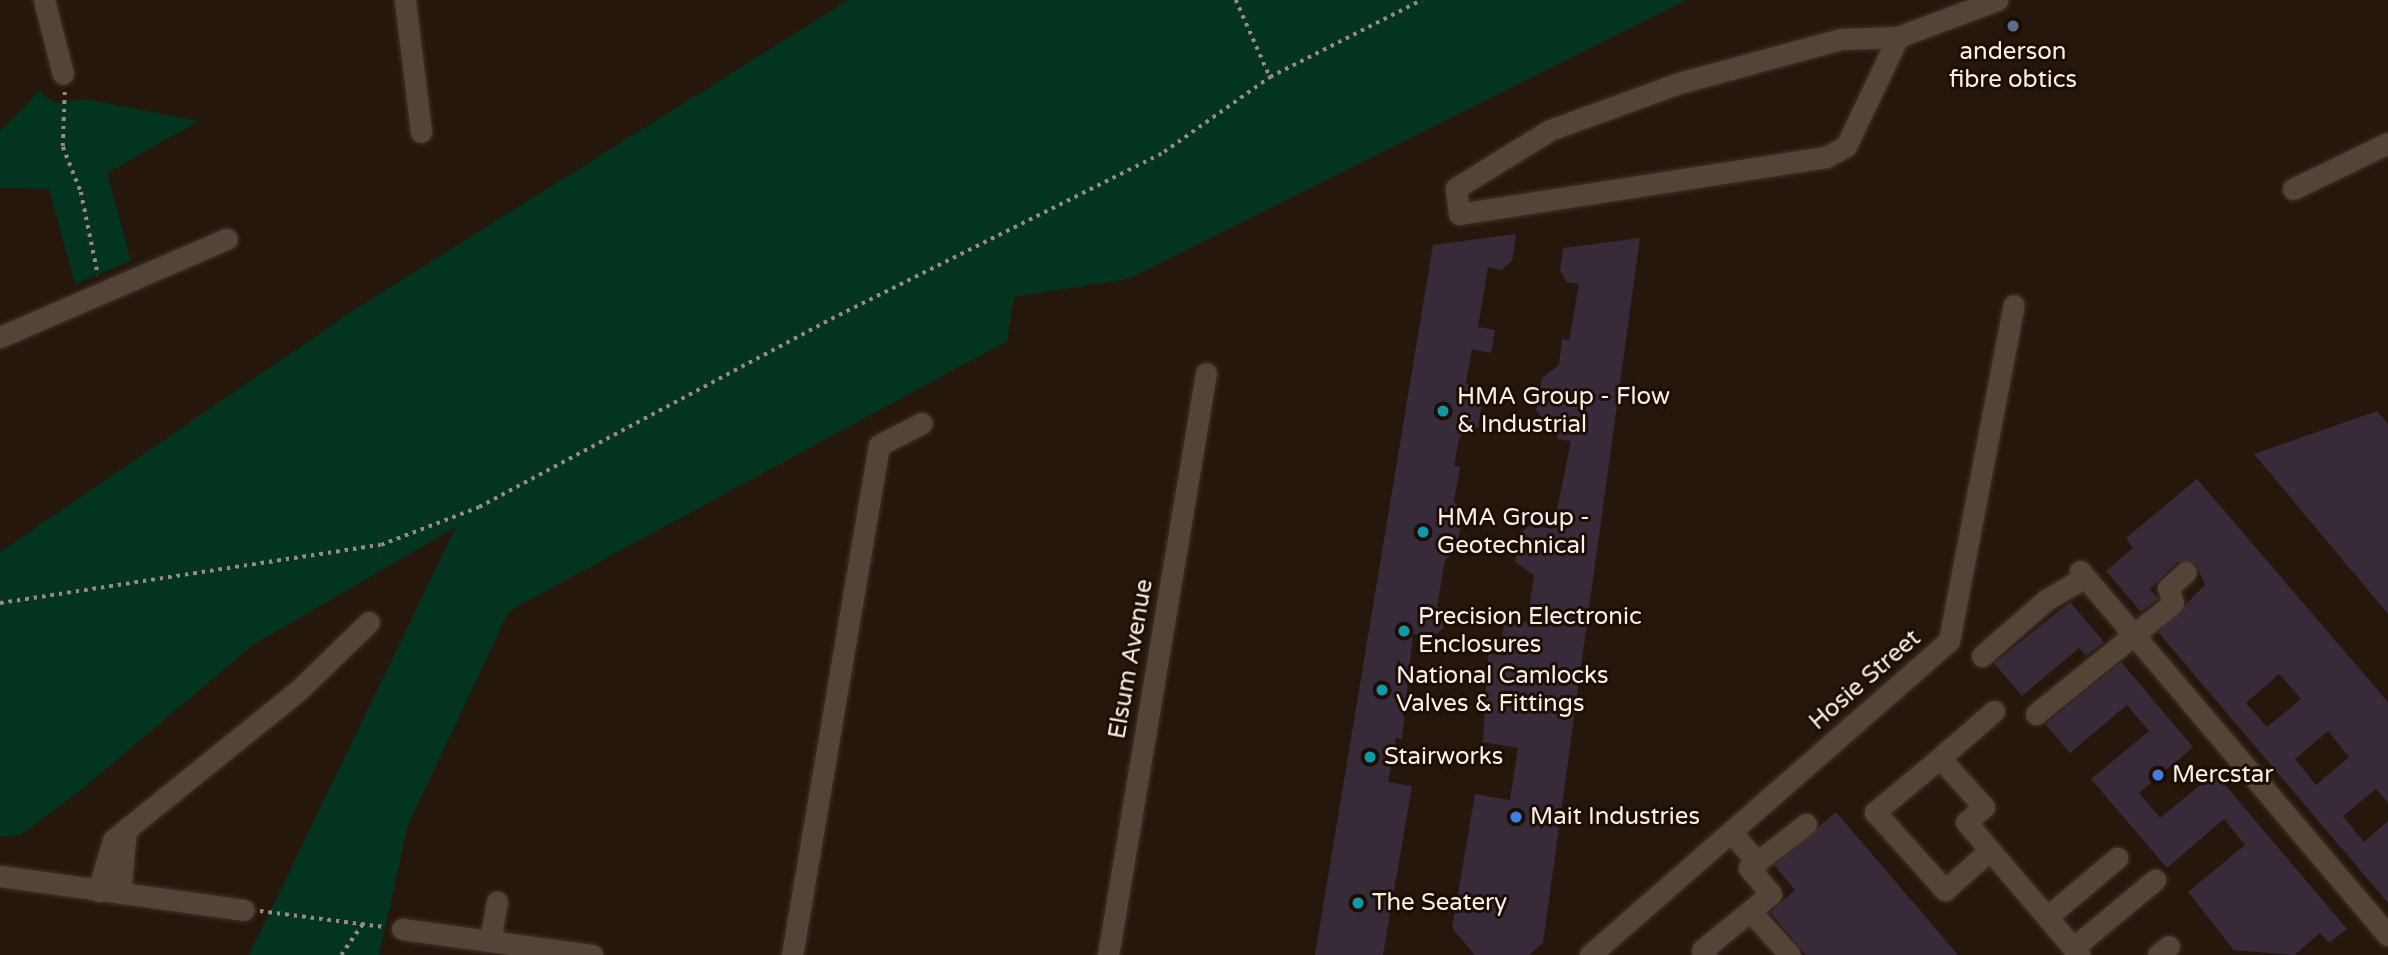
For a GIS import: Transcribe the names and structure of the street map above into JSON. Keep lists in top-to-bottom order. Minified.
{"streets":{"street":["Elsum Avenue","Hosie Street"]},"places":["anderson fibre obtics","HMA Group - Flow & Industrial","HMA Group - Geotechnical","Precision Electronic Enclosures","National Camlocks Valves & Fittings","Stairworks","Mercstar","Mait Industries","The Seatery"]}
